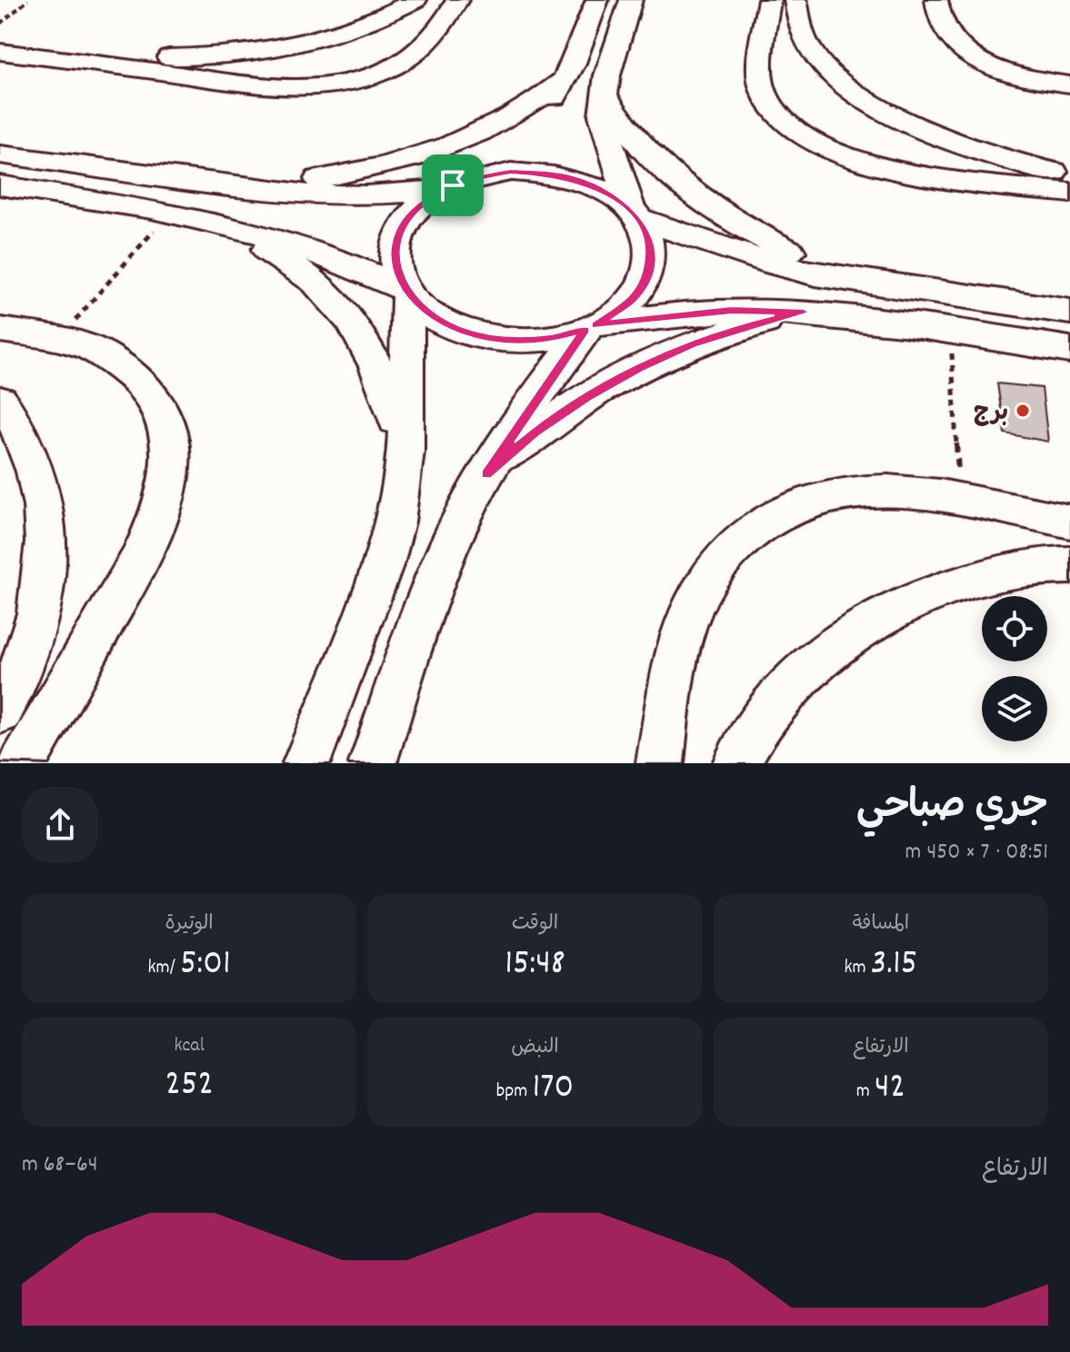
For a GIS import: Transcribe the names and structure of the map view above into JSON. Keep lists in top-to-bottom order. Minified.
{"places":["برج"],"page":{"heading":["جري صباحي","08:51 · 7 × 450 m"],"stats":[["المسافة","3.15 km"],["الوقت","15:48"],["الوتيرة","5:01 /km"],["الارتفاع","42 m"],["النبض","170 bpm"],["kcal","252"]],"chart":["الارتفاع","64–68 m"]}}
